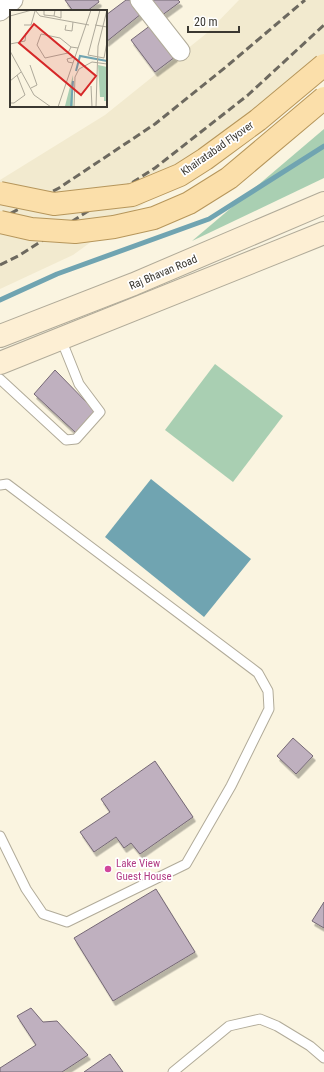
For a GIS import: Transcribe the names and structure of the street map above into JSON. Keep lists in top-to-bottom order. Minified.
{"streets":{"main road":["Khairatabad Flyover","Raj Bhavan Road"]},"places":["Lake View Guest House"],"scale_bar":"20 m"}
